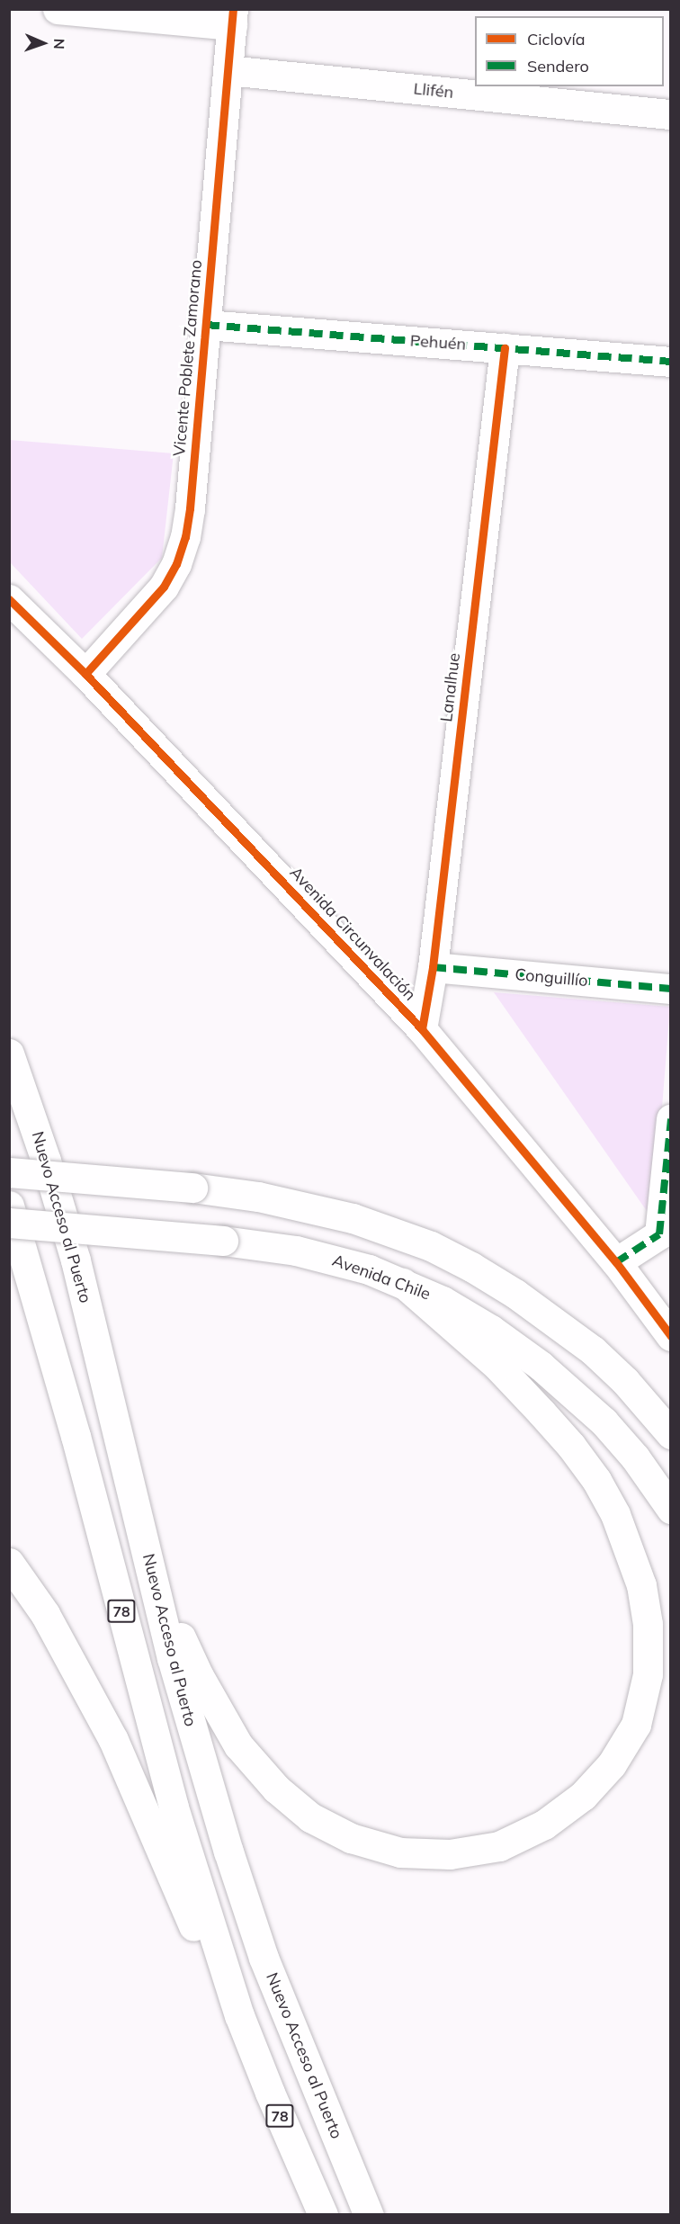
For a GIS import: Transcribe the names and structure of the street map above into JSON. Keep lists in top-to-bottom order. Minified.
{"streets":{"main road":["Llifén","Pehuén","Vicente Poblete Zamorano","Lanalhue","Avenida Circunvalación","Conguillío","Nuevo Acceso al Puerto","Avenida Chile","78"]},"crossings":[["Llifén","Vicente Poblete Zamorano"],["Pehuén","Vicente Poblete Zamorano"],["Pehuén","Lanalhue"],["Vicente Poblete Zamorano","Avenida Circunvalación"],["Lanalhue","Avenida Circunvalación"],["Lanalhue","Conguillío"]],"legend":["Ciclovía","Sendero"],"north":"right"}
